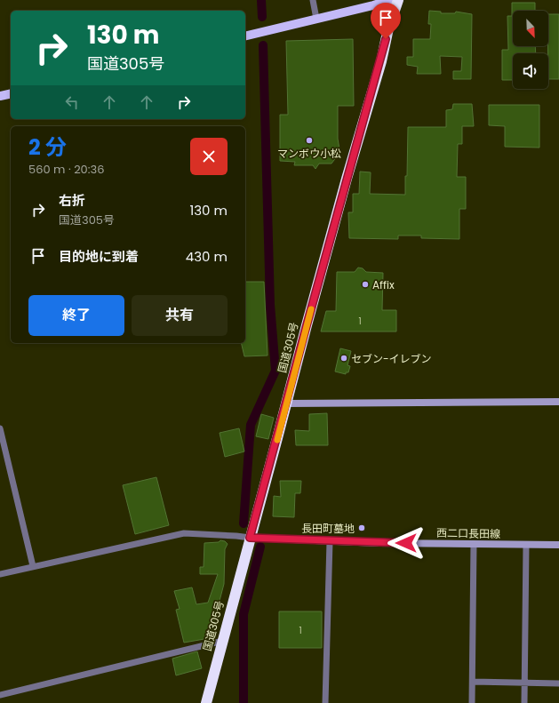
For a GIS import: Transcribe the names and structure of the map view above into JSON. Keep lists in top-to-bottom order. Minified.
{"streets":{"highway":["国道305号"],"main road":["西二口長田線"]},"crossings":[["国道305号","西二口長田線"]],"places":["マンボウ小松","Affix","セブン-イレブン","長田町墓地"],"house_numbers":["1","1"],"north":"bottom right","page":{"turn":["130 m","国道305号"],"heading":["2 分","560 m · 20:36"],"list":[{"name":"右折","note":"国道305号","value":"130 m"},{"name":"目的地に到着","value":"430 m"}],"buttons":["終了","共有"]}}
